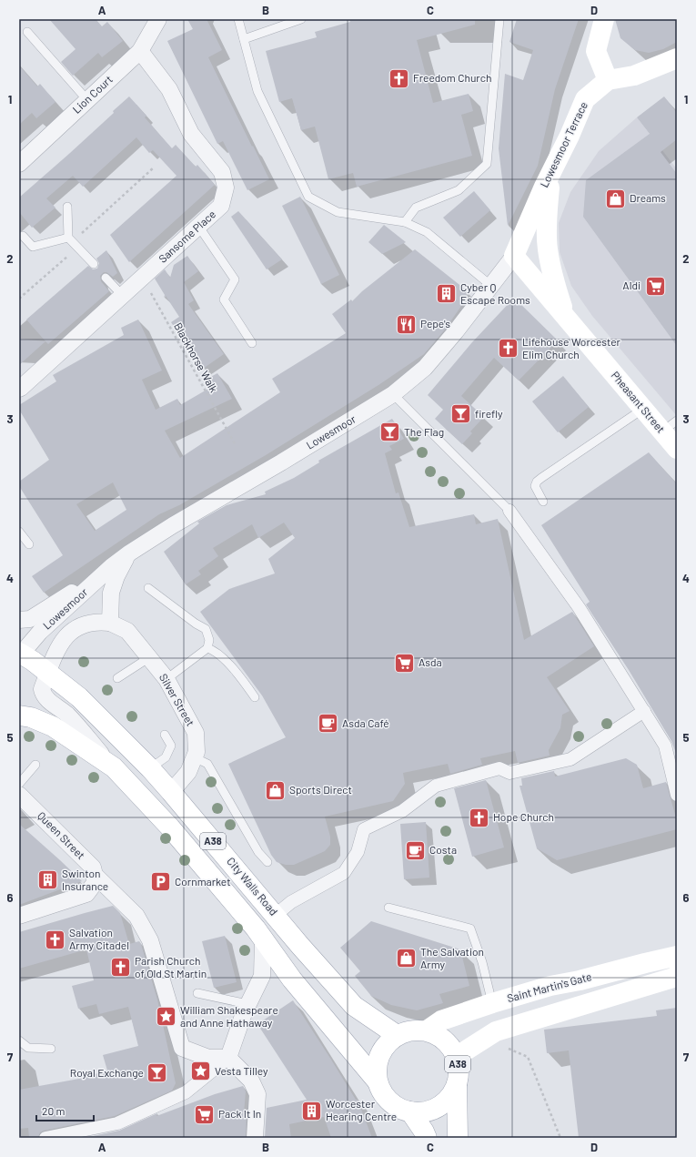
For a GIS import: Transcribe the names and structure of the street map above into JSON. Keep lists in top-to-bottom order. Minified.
{"streets":{"main road":["Lowesmoor Terrace","Pheasant Street","A38","City Walls Road","Saint Martin's Gate"],"street":["Lion Court","Sansome Place","Lowesmoor","Silver Street","Queen Street"],"path":["Blackhorse Walk"]},"crossings":[["Lion Court","Sansome Place"],["Lowesmoor Terrace","Pheasant Street"],["Lowesmoor Terrace","Lowesmoor"],["Sansome Place","Blackhorse Walk"],["Pheasant Street","Lowesmoor"],["Lowesmoor","City Walls Road"],["Silver Street","City Walls Road"],["A38","City Walls Road"],["A38","Saint Martin's Gate"],["City Walls Road","Saint Martin's Gate"]],"places":{"church":["Freedom Church","Lifehouse Worcester Elim Church","Hope Church","Salvation Army Citadel","Parish Church of Old St Martin"],"shop":["Dreams","Sports Direct","The Salvation Army"],"supermarket":["Aldi","Asda","Pack It In"],"building":["Cyber Q Escape Rooms","Swinton Insurance","Worcester Hearing Centre"],"restaurant":["Pepe's"],"bar":["firefly","The Flag","Royal Exchange"],"cafe":["Asda Café","Costa"],"parking":["Cornmarket"],"place":["William Shakespeare and Anne Hathaway","Vesta Tilley"]},"scale_bar":"20 m","grid":{"columns":["A","B","C","D"],"rows":["1","2","3","4","5","6","7"]}}
